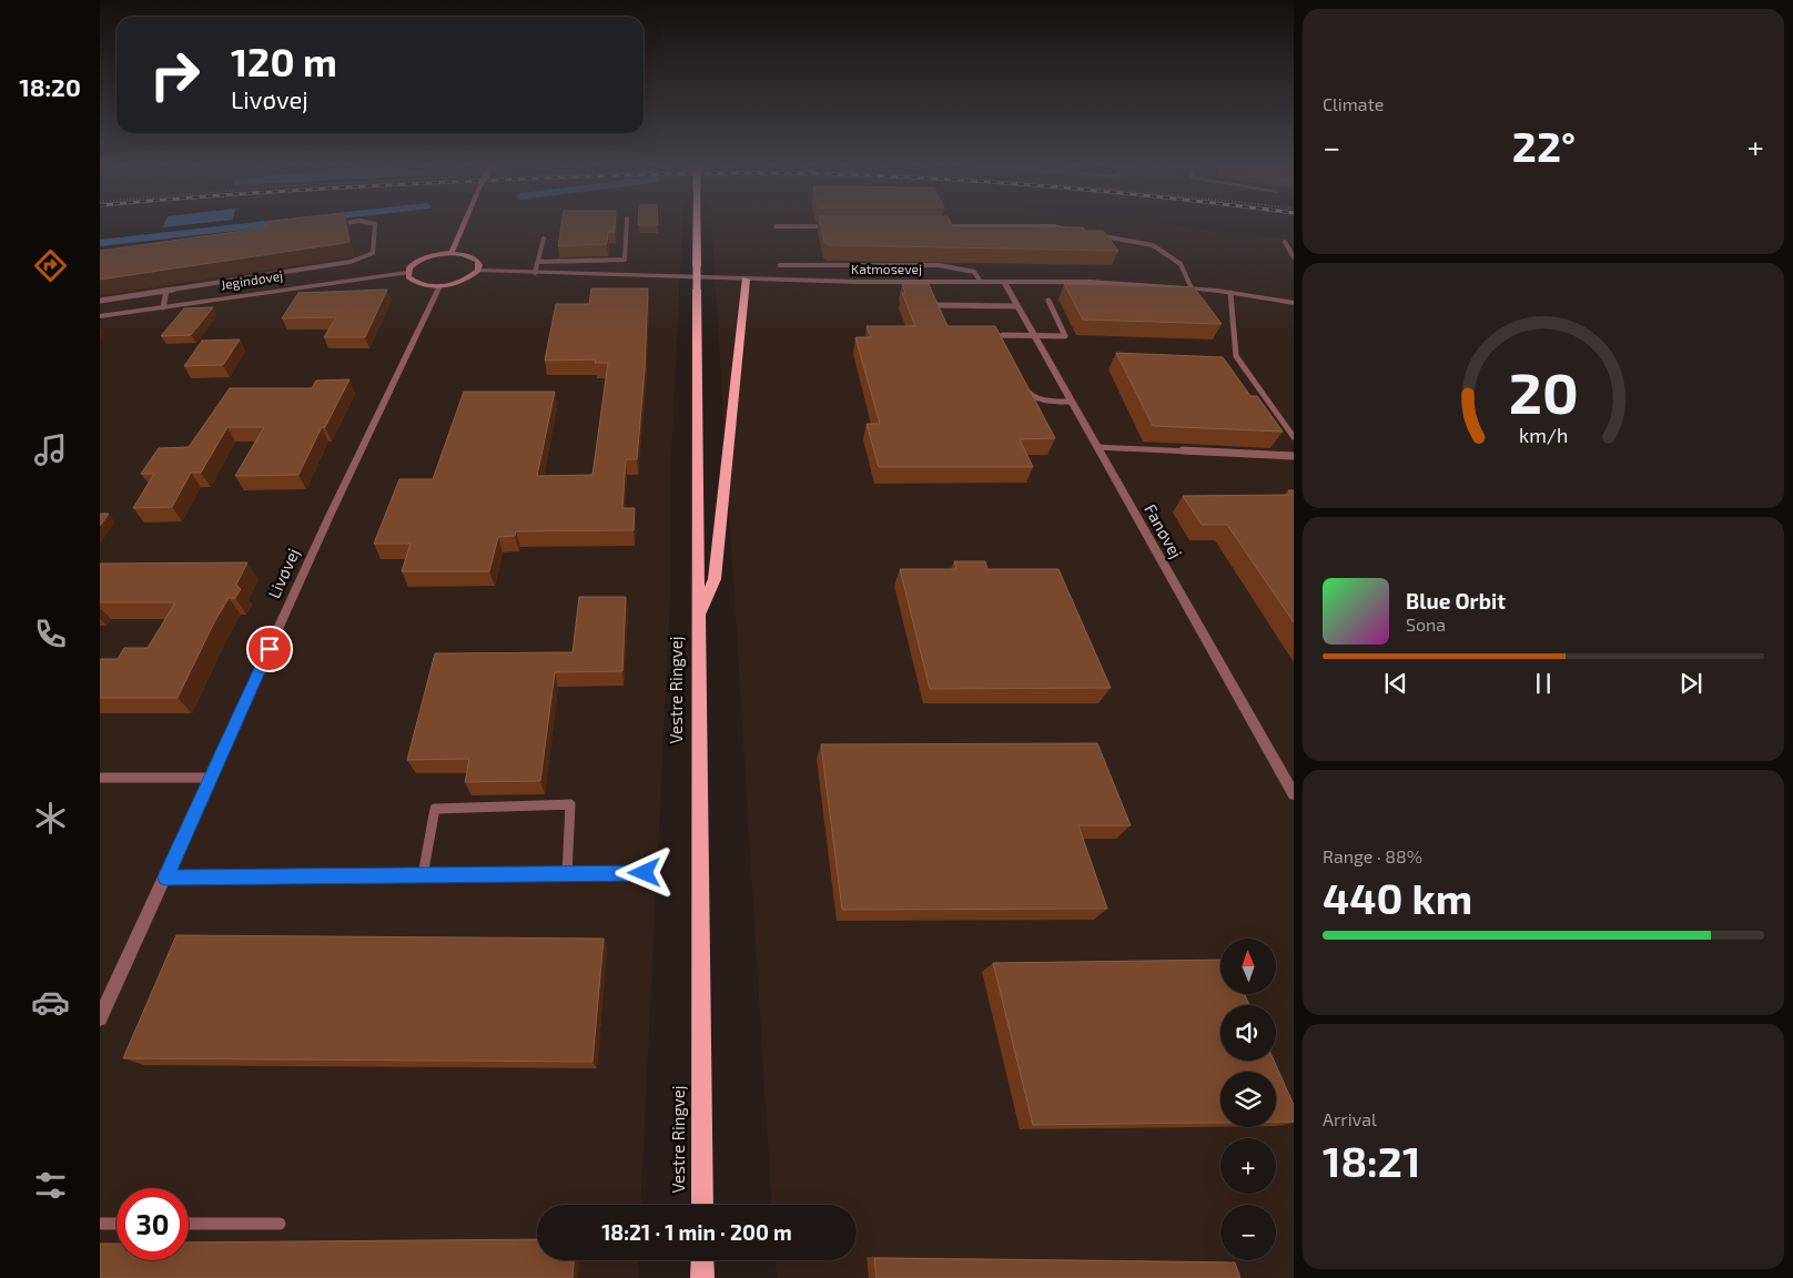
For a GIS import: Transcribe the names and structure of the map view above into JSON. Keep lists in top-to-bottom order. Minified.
{"streets":{"main road":["Vestre Ringvej"],"street":["Katmosevej","Jegindøvej","Fanøvej","Livøvej"]},"crossings":[["Katmosevej","Fanøvej"]],"north":"top","page":{"tabs":"18:20","tile":["Climate",["Range · 88%","440 km"],["Arrival","18:21"]],"turn":["120 m","Livøvej"],"heat":["−","22°","+"],"song":["Blue Orbit","Sona"],"map_buttons":["+","−"],"limit":"30","trip":"18:21 · 1 min · 200 m","gauge":["20","km/h"]}}
